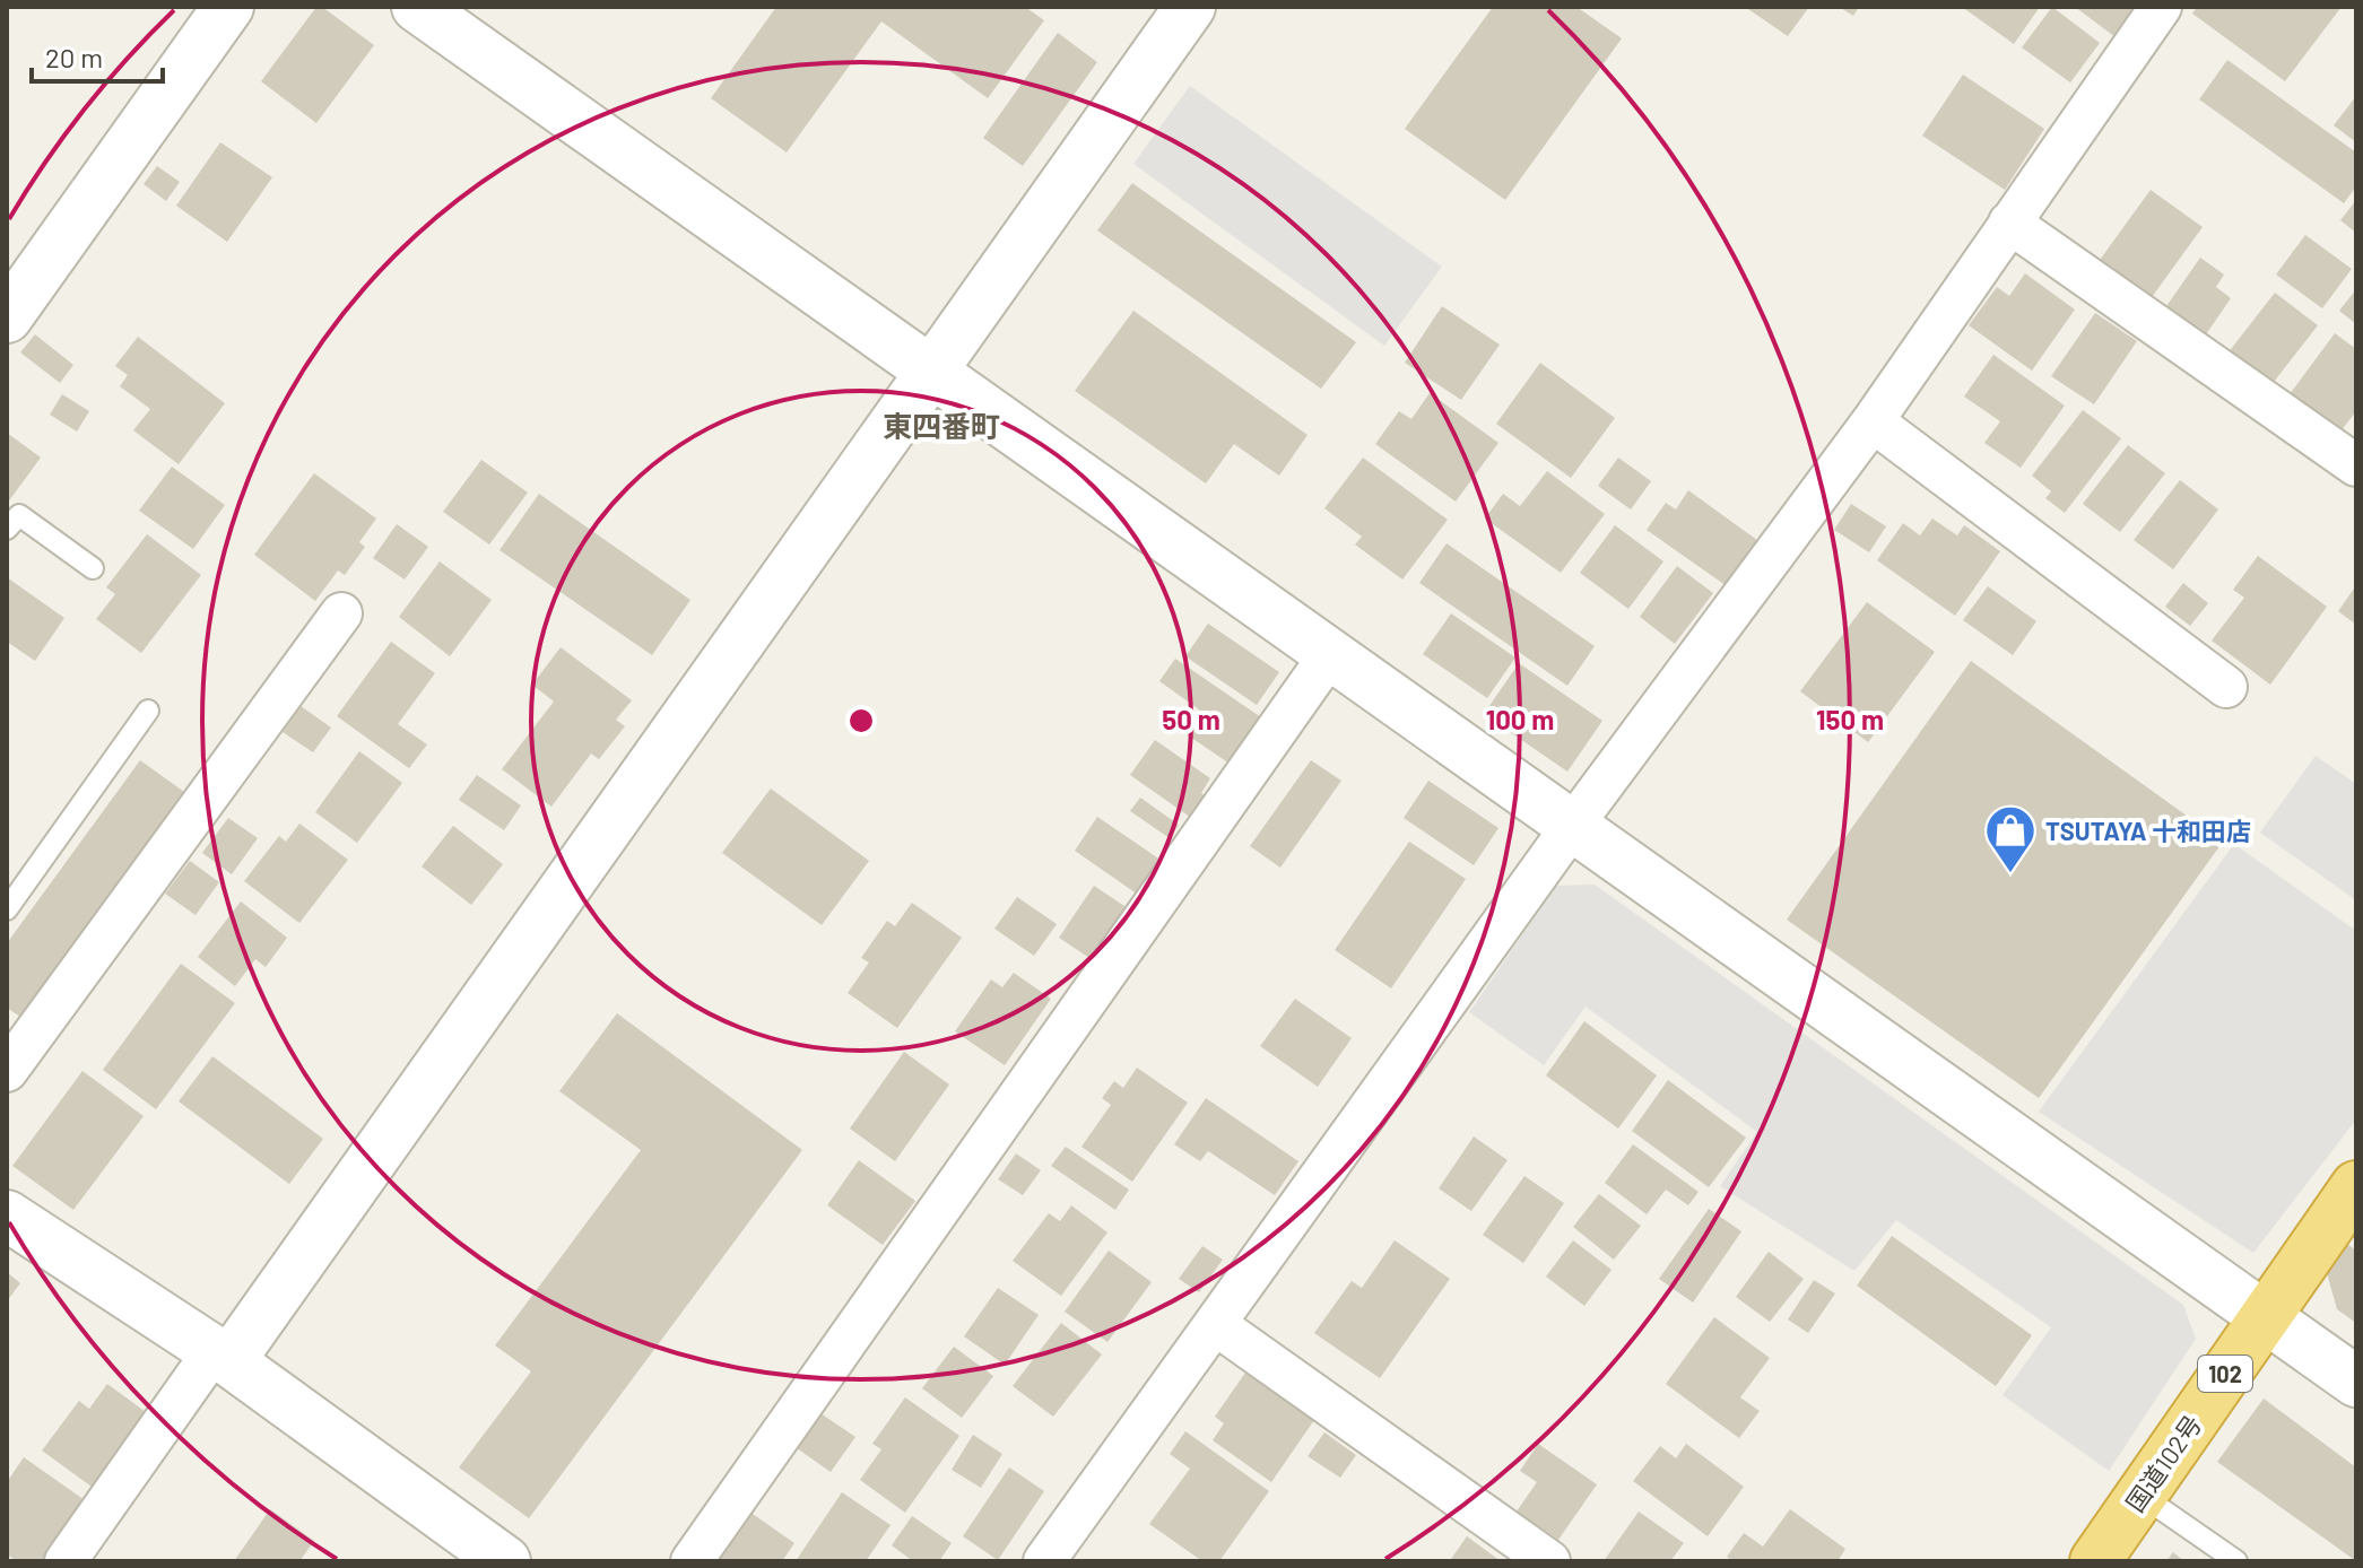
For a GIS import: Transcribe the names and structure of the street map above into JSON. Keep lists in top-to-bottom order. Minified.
{"streets":{"highway":["102","国道102号"]},"districts":["東四番町"],"places":{"shop":["TSUTAYA 十和田店"]},"scale_bar":"20 m","rings":["50 m","100 m","150 m"]}
